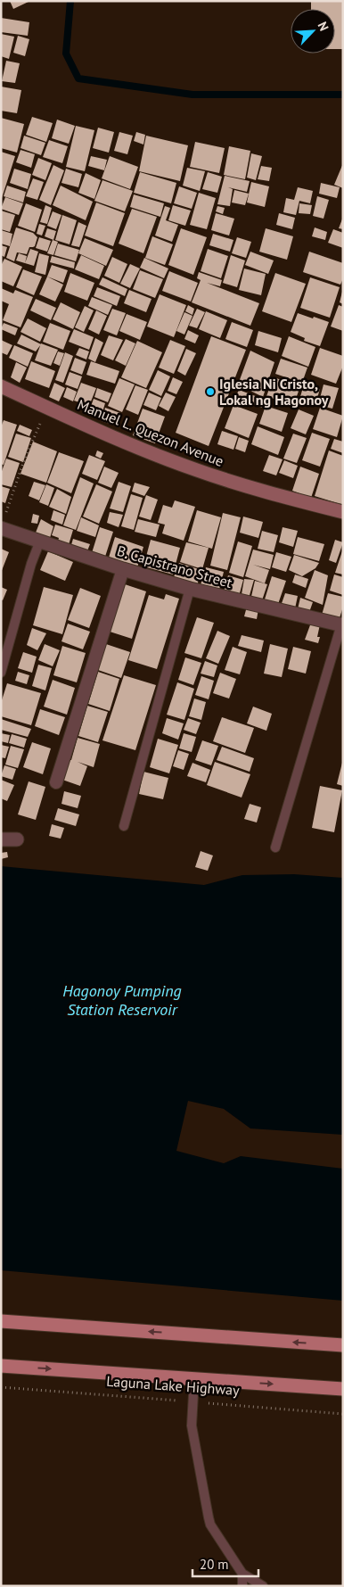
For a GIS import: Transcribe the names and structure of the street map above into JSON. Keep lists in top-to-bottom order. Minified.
{"streets":{"main road":["Manuel L. Quezon Avenue","Laguna Lake Highway"],"street":["B. Capistrano Street"]},"water":["Hagonoy Pumping Station Reservoir"],"places":["Iglesia Ni Cristo, Lokal ng Hagonoy"],"scale_bar":"20 m","north":"top right"}
